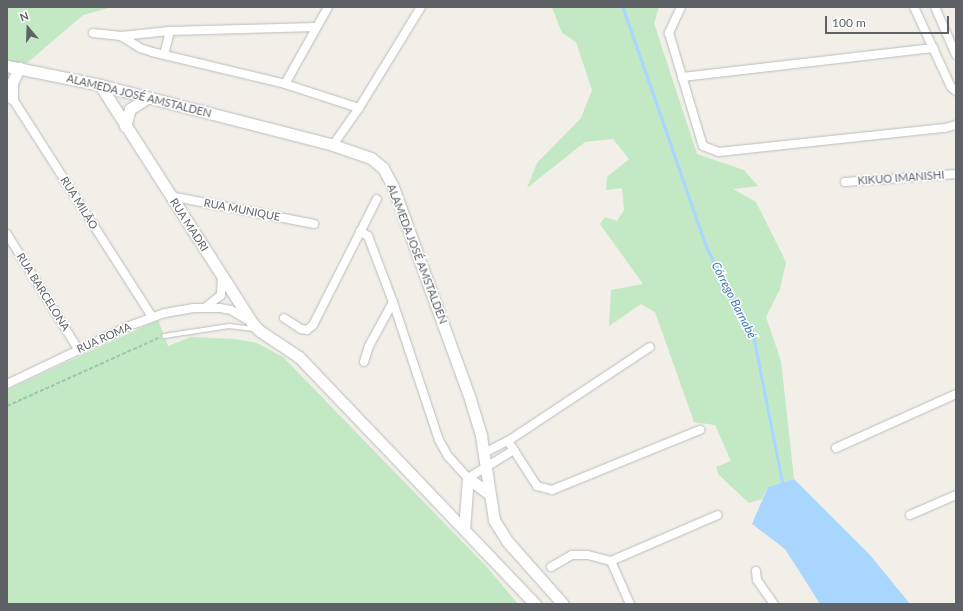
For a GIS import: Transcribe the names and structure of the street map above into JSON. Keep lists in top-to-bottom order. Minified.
{"streets":{"street":["ALAMEDA JOSÉ AMSTALDEN","KIKUO IMANISHI","RUA MILÃO","RUA MUNIQUE","RUA MADRI","RUA BARCELONA","RUA ROMA"]},"crossings":[["ALAMEDA JOSÉ AMSTALDEN","RUA MADRI"],["RUA MILÃO","RUA ROMA"],["RUA MUNIQUE","RUA MADRI"],["RUA MADRI","RUA ROMA"],["RUA BARCELONA","RUA ROMA"]],"water":["Córrego Barnabé"],"scale_bar":"100 m","north":"top"}
